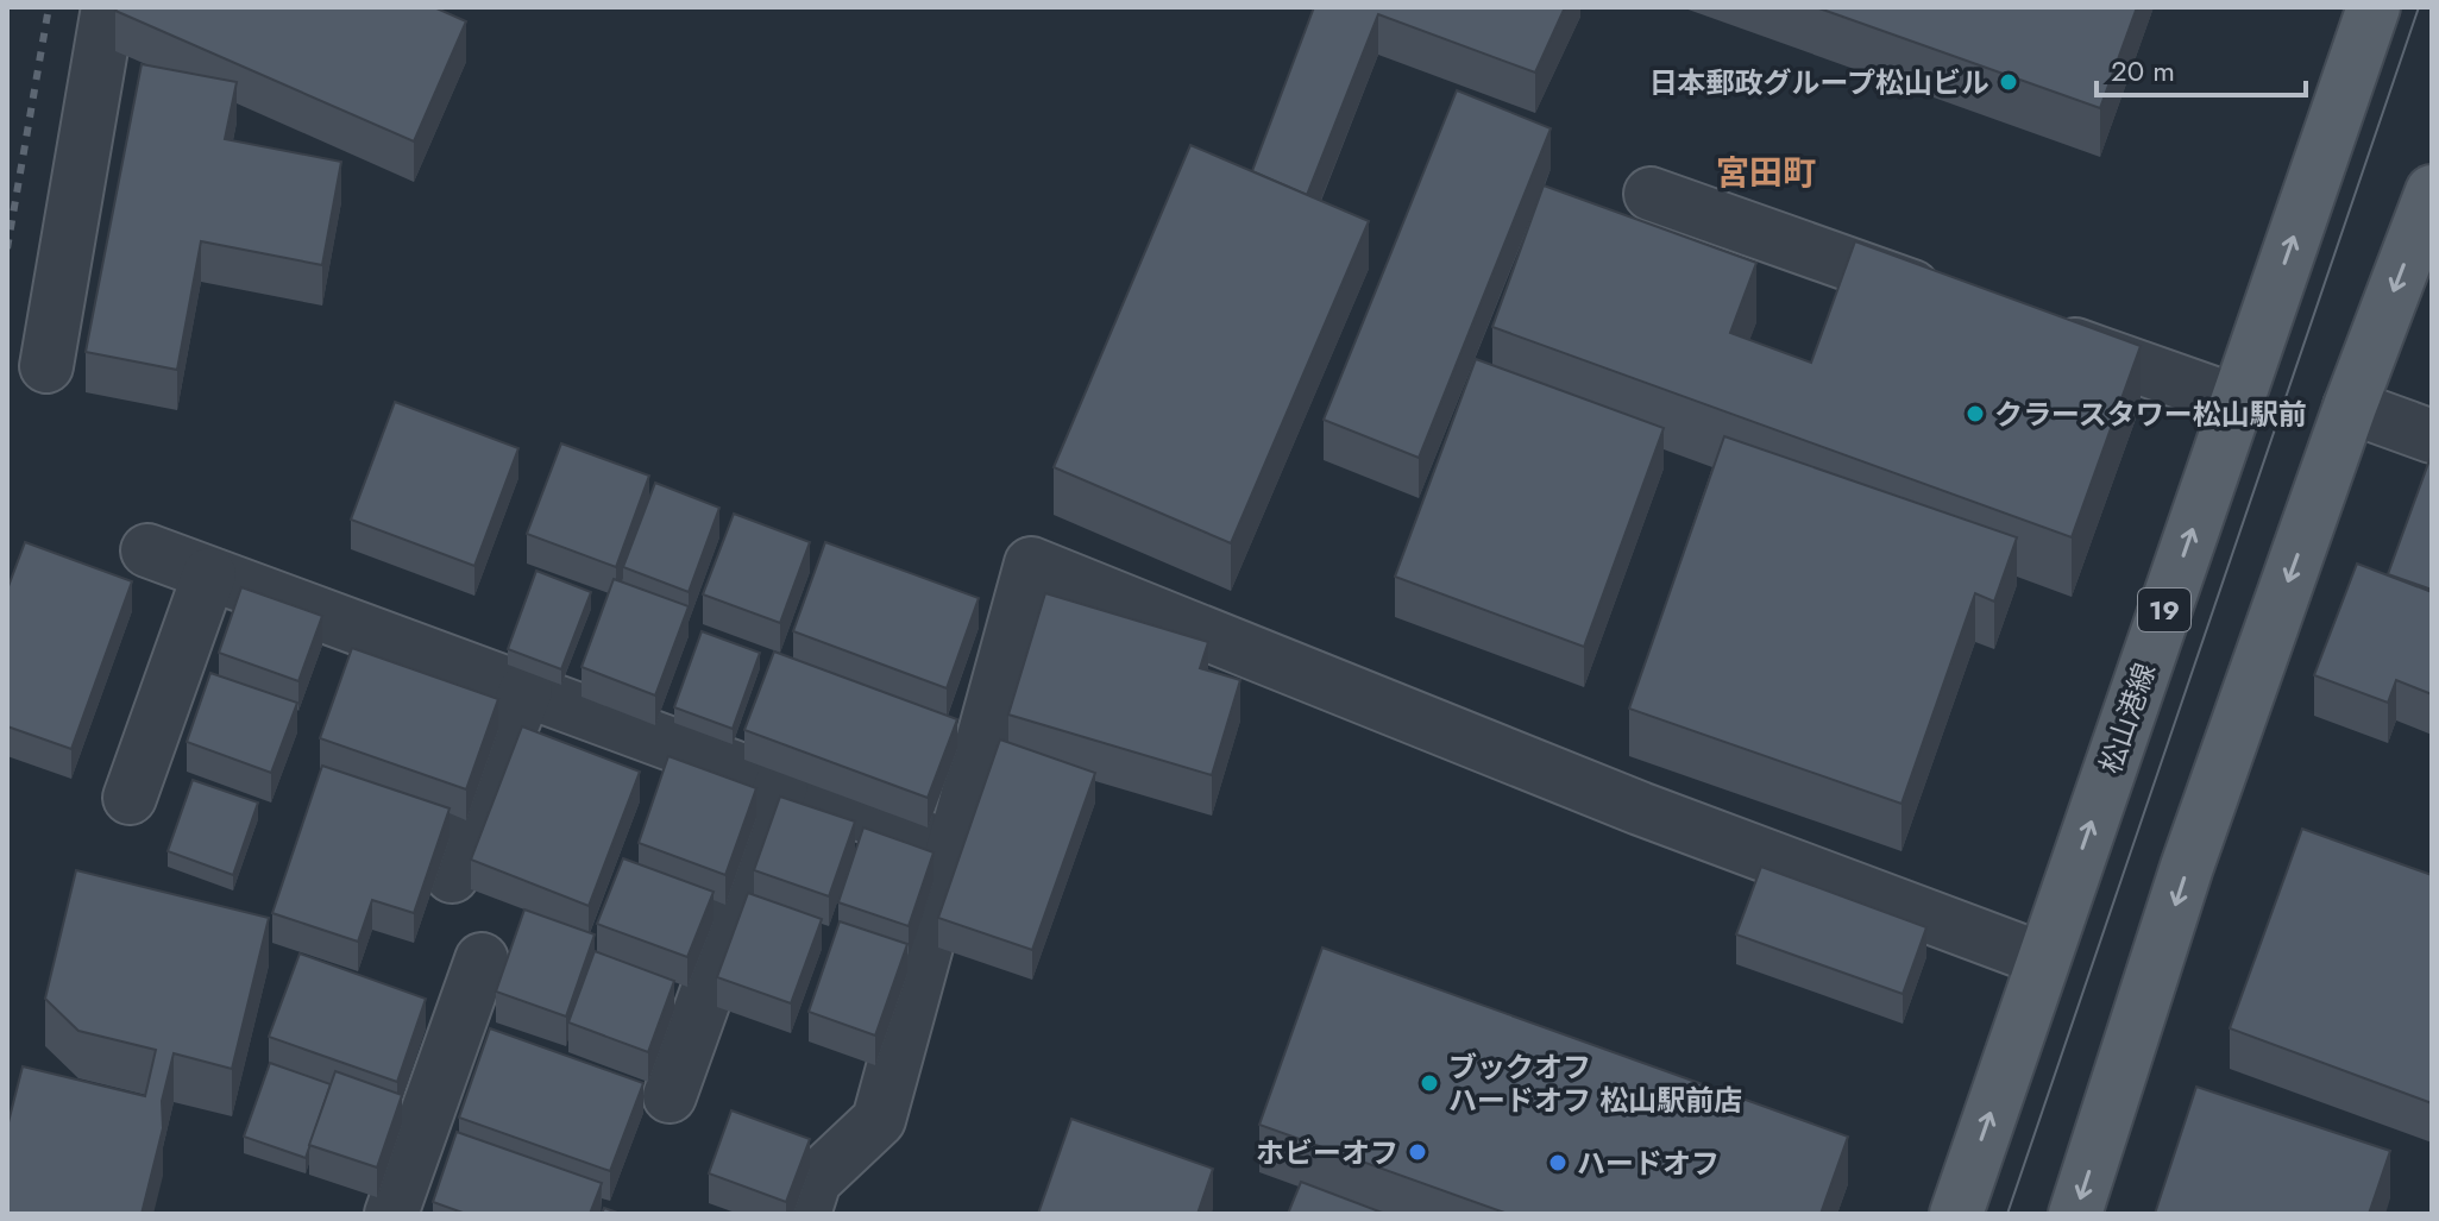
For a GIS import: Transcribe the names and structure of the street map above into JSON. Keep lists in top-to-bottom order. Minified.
{"streets":{"main road":["19","松山港線"]},"districts":["宮田町"],"places":["日本郵政グループ松山ビル","クラースタワー松山駅前","ブックオフ ハードオフ 松山駅前店","ホビーオフ","ハードオフ"],"scale_bar":"20 m"}
